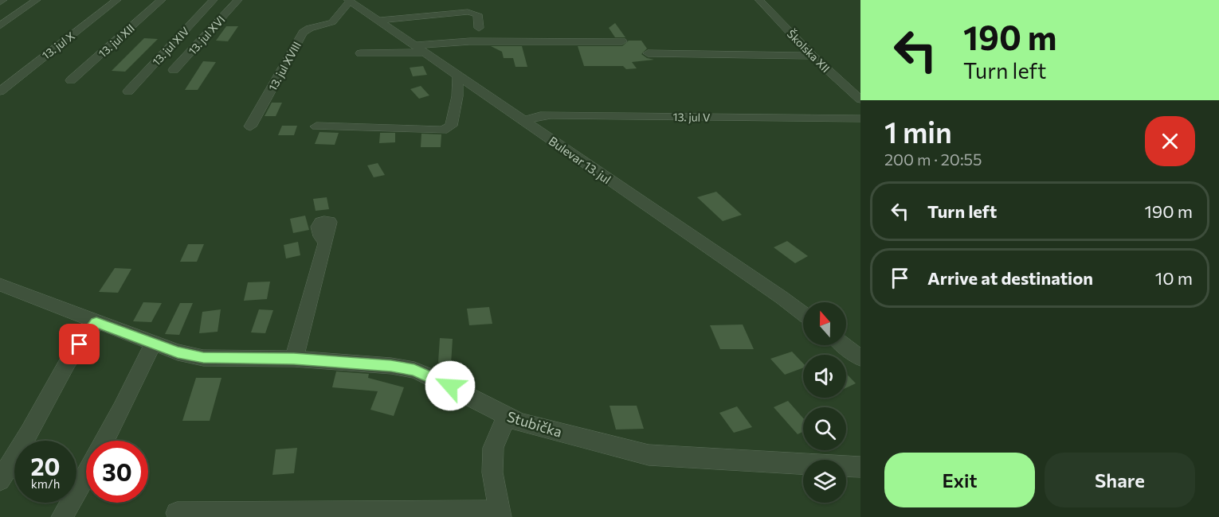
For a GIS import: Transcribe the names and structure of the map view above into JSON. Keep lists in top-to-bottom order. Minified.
{"streets":{"street":["13. jul XVI","13. jul XII","13. jul X","13. jul XIV","Školska XII","13. jul XVIII","13. jul V","Bulevar 13. jul","Stubička"]},"crossings":[["13. jul XVIII","Bulevar 13. jul"],["13. jul V","Bulevar 13. jul"]],"north":"top","page":{"turn":["190 m","Turn left"],"heading":["1 min","200 m · 20:55"],"list":[{"name":"Turn left","value":"190 m"},{"name":"Arrive at destination","value":"10 m"}],"speed":"20 km/h","limit":"30","buttons":["Exit","Share"]}}
